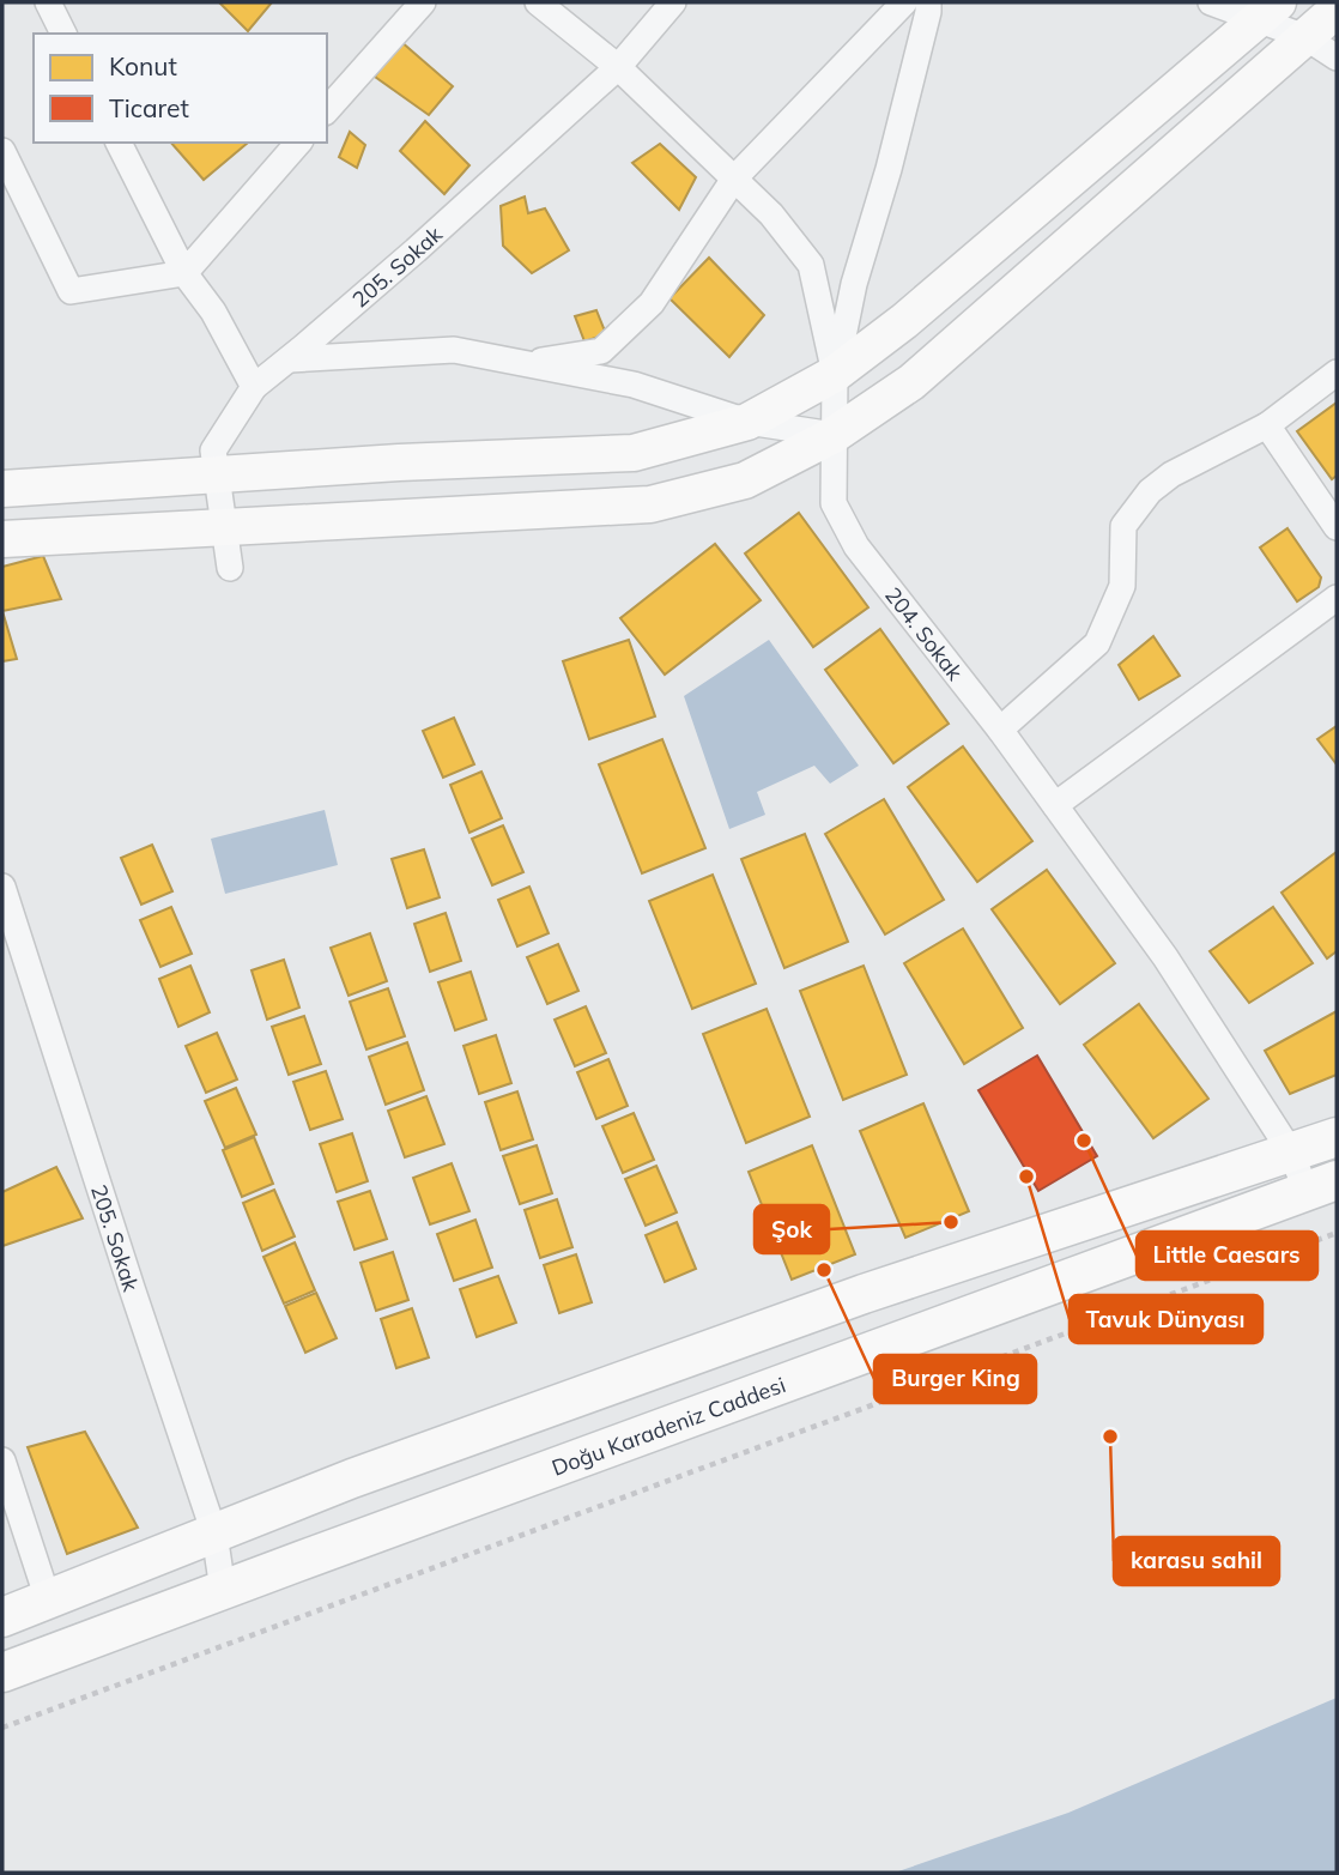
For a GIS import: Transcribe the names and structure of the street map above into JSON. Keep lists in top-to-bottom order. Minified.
{"streets":{"main road":["Doğu Karadeniz Caddesi"],"street":["205. Sokak","204. Sokak"]},"crossings":[["205. Sokak","204. Sokak"],["205. Sokak","Doğu Karadeniz Caddesi"],["204. Sokak","Doğu Karadeniz Caddesi"]],"places":["Little Caesars","Tavuk Dünyası","Şok","Burger King","karasu sahil"],"legend":["Konut","Ticaret"]}
